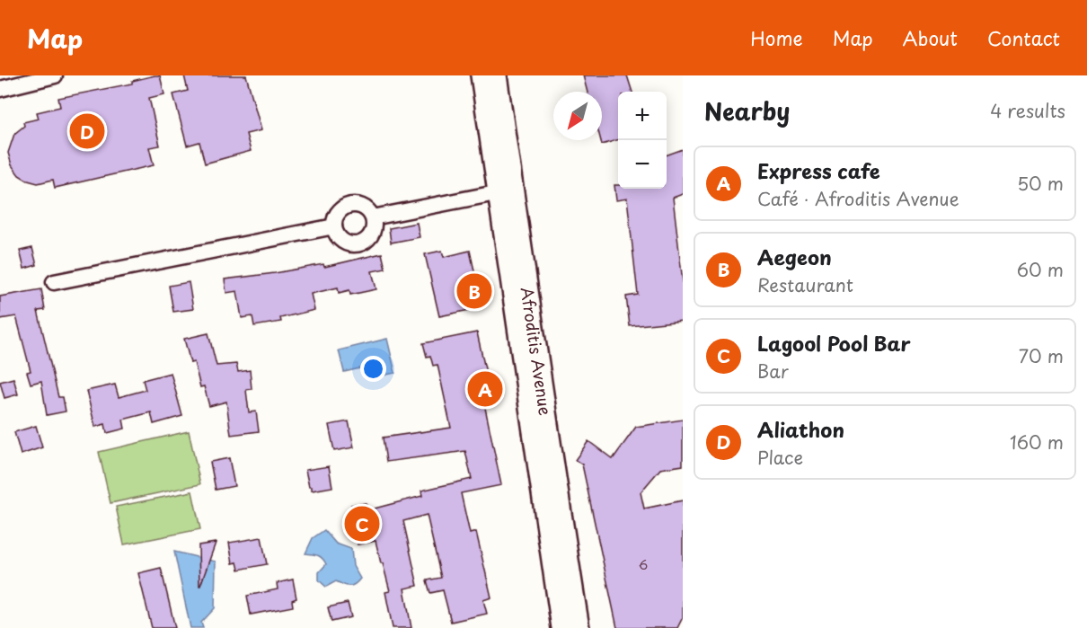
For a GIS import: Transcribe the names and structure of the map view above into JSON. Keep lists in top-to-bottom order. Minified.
{"streets":{"main road":["Afroditis Avenue"]},"house_numbers":["6"],"north":"bottom left","page":{"header":"Map","nav":["Home","Map","About","Contact"],"heading":["Nearby","4 results"],"map_buttons":["+","−"],"pins":["D","B","A","C"],"list":[{"mark":"A","name":"Express cafe","note":"Café · Afroditis Avenue","value":"50 m"},{"mark":"B","name":"Aegeon","note":"Restaurant","value":"60 m"},{"mark":"C","name":"Lagool Pool Bar","note":"Bar","value":"70 m"},{"mark":"D","name":"Aliathon","note":"Place","value":"160 m"}]}}
